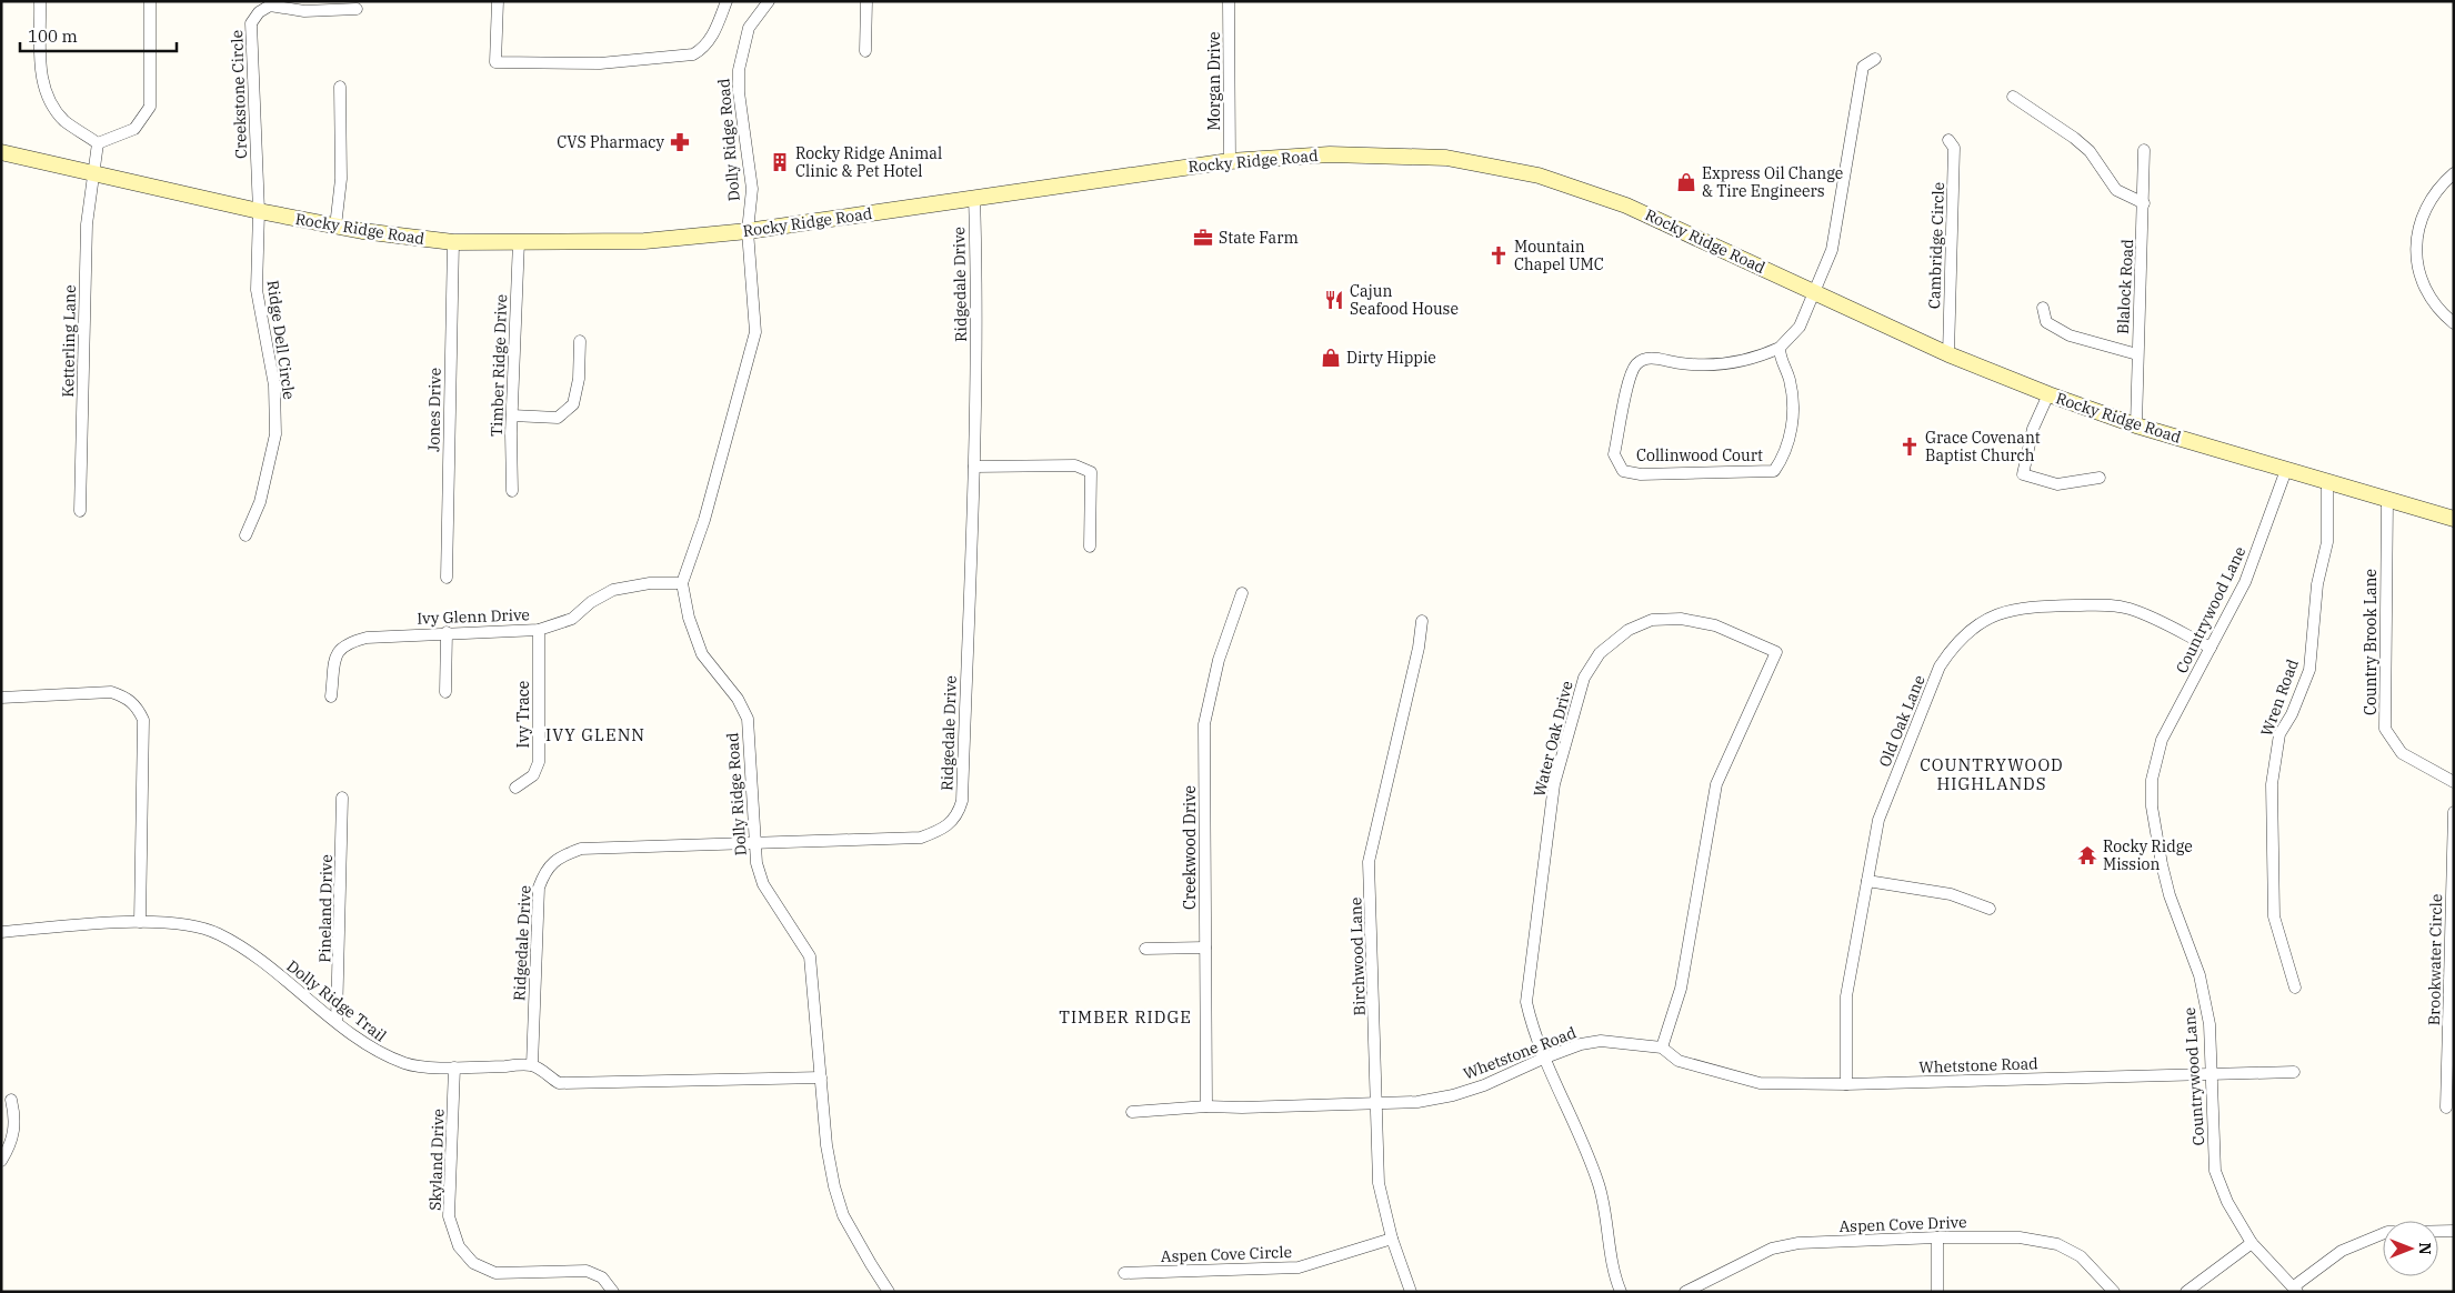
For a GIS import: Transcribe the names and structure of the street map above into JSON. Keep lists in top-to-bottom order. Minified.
{"streets":{"main road":["Rocky Ridge Road"],"street":["Morgan Drive","Creekstone Circle","Dolly Ridge Road","Cambridge Circle","Ridgedale Drive","Blalock Road","Ridge Dell Circle","Ketterling Lane","Timber Ridge Drive","Jones Drive","Collinwood Court","Countrywood Lane","Ivy Glenn Drive","Country Brook Lane","Wren Road","Ivy Trace","Old Oak Lane","Water Oak Drive","Creekwood Drive","Pineland Drive","Birchwood Lane","Brookwater Circle","Dolly Ridge Trail","Whetstone Road","Skyland Drive","Aspen Cove Drive","Aspen Cove Circle"]},"crossings":[["Morgan Drive","Rocky Ridge Road"],["Creekstone Circle","Rocky Ridge Road"],["Creekstone Circle","Ridge Dell Circle"],["Dolly Ridge Road","Rocky Ridge Road"],["Dolly Ridge Road","Ridgedale Drive"],["Dolly Ridge Road","Ivy Glenn Drive"],["Rocky Ridge Road","Cambridge Circle"],["Rocky Ridge Road","Ridgedale Drive"],["Rocky Ridge Road","Blalock Road"],["Rocky Ridge Road","Ridge Dell Circle"],["Rocky Ridge Road","Ketterling Lane"],["Rocky Ridge Road","Timber Ridge Drive"],["Rocky Ridge Road","Jones Drive"],["Rocky Ridge Road","Collinwood Court"],["Rocky Ridge Road","Countrywood Lane"],["Rocky Ridge Road","Country Brook Lane"],["Rocky Ridge Road","Wren Road"],["Ridgedale Drive","Dolly Ridge Trail"],["Countrywood Lane","Old Oak Lane"],["Countrywood Lane","Whetstone Road"],["Ivy Glenn Drive","Ivy Trace"],["Old Oak Lane","Whetstone Road"],["Water Oak Drive","Whetstone Road"],["Creekwood Drive","Whetstone Road"],["Pineland Drive","Dolly Ridge Trail"],["Birchwood Lane","Whetstone Road"],["Birchwood Lane","Aspen Cove Circle"],["Dolly Ridge Trail","Skyland Drive"]],"districts":["IVY GLENN","COUNTRYWOOD HIGHLANDS","TIMBER RIDGE"],"places":{"pharmacy":["CVS Pharmacy"],"building":["Rocky Ridge Animal Clinic & Pet Hotel"],"shop":["Express Oil Change & Tire Engineers","Dirty Hippie"],"office":["State Farm"],"church":["Mountain Chapel UMC","Grace Covenant Baptist Church"],"restaurant":["Cajun Seafood House"],"temple":["Rocky Ridge Mission"]},"scale_bar":"100 m","north":"right"}
